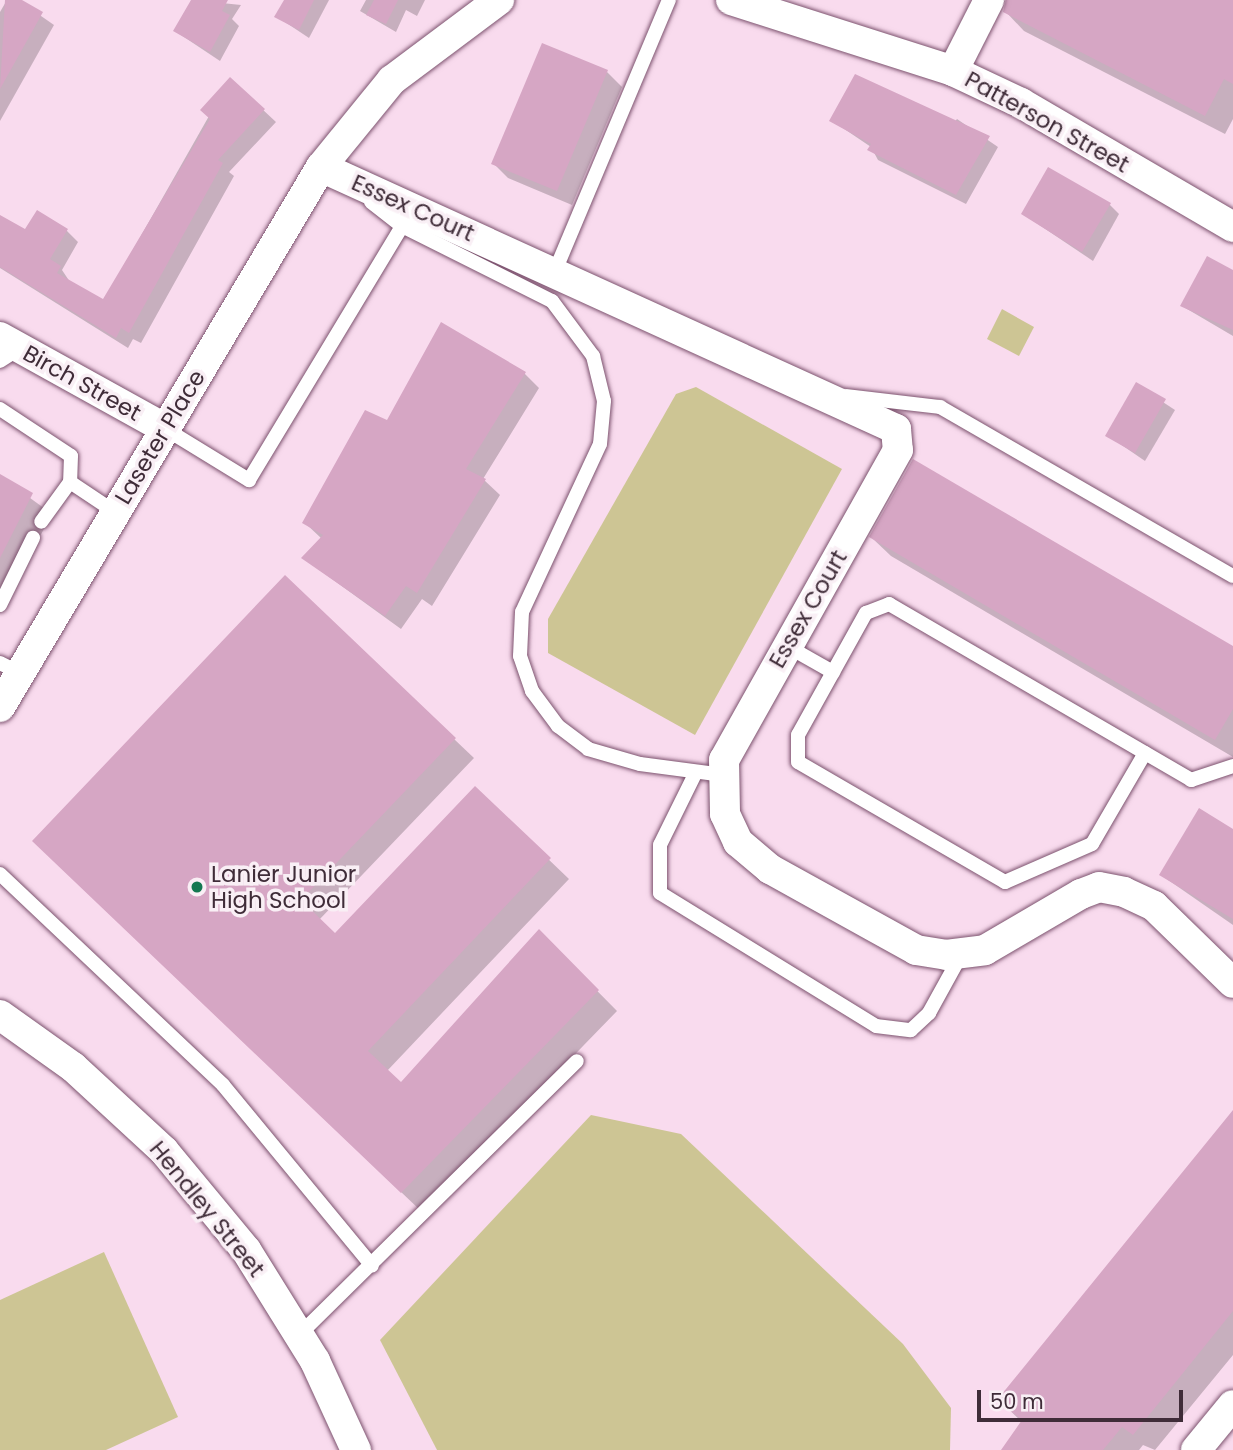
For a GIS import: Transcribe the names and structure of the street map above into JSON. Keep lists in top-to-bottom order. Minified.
{"streets":{"street":["Patterson Street","Essex Court","Birch Street","Laseter Place","Hendley Street"]},"crossings":[["Essex Court","Laseter Place"],["Birch Street","Laseter Place"]],"places":["Lanier Junior High School"],"scale_bar":"50 m"}
